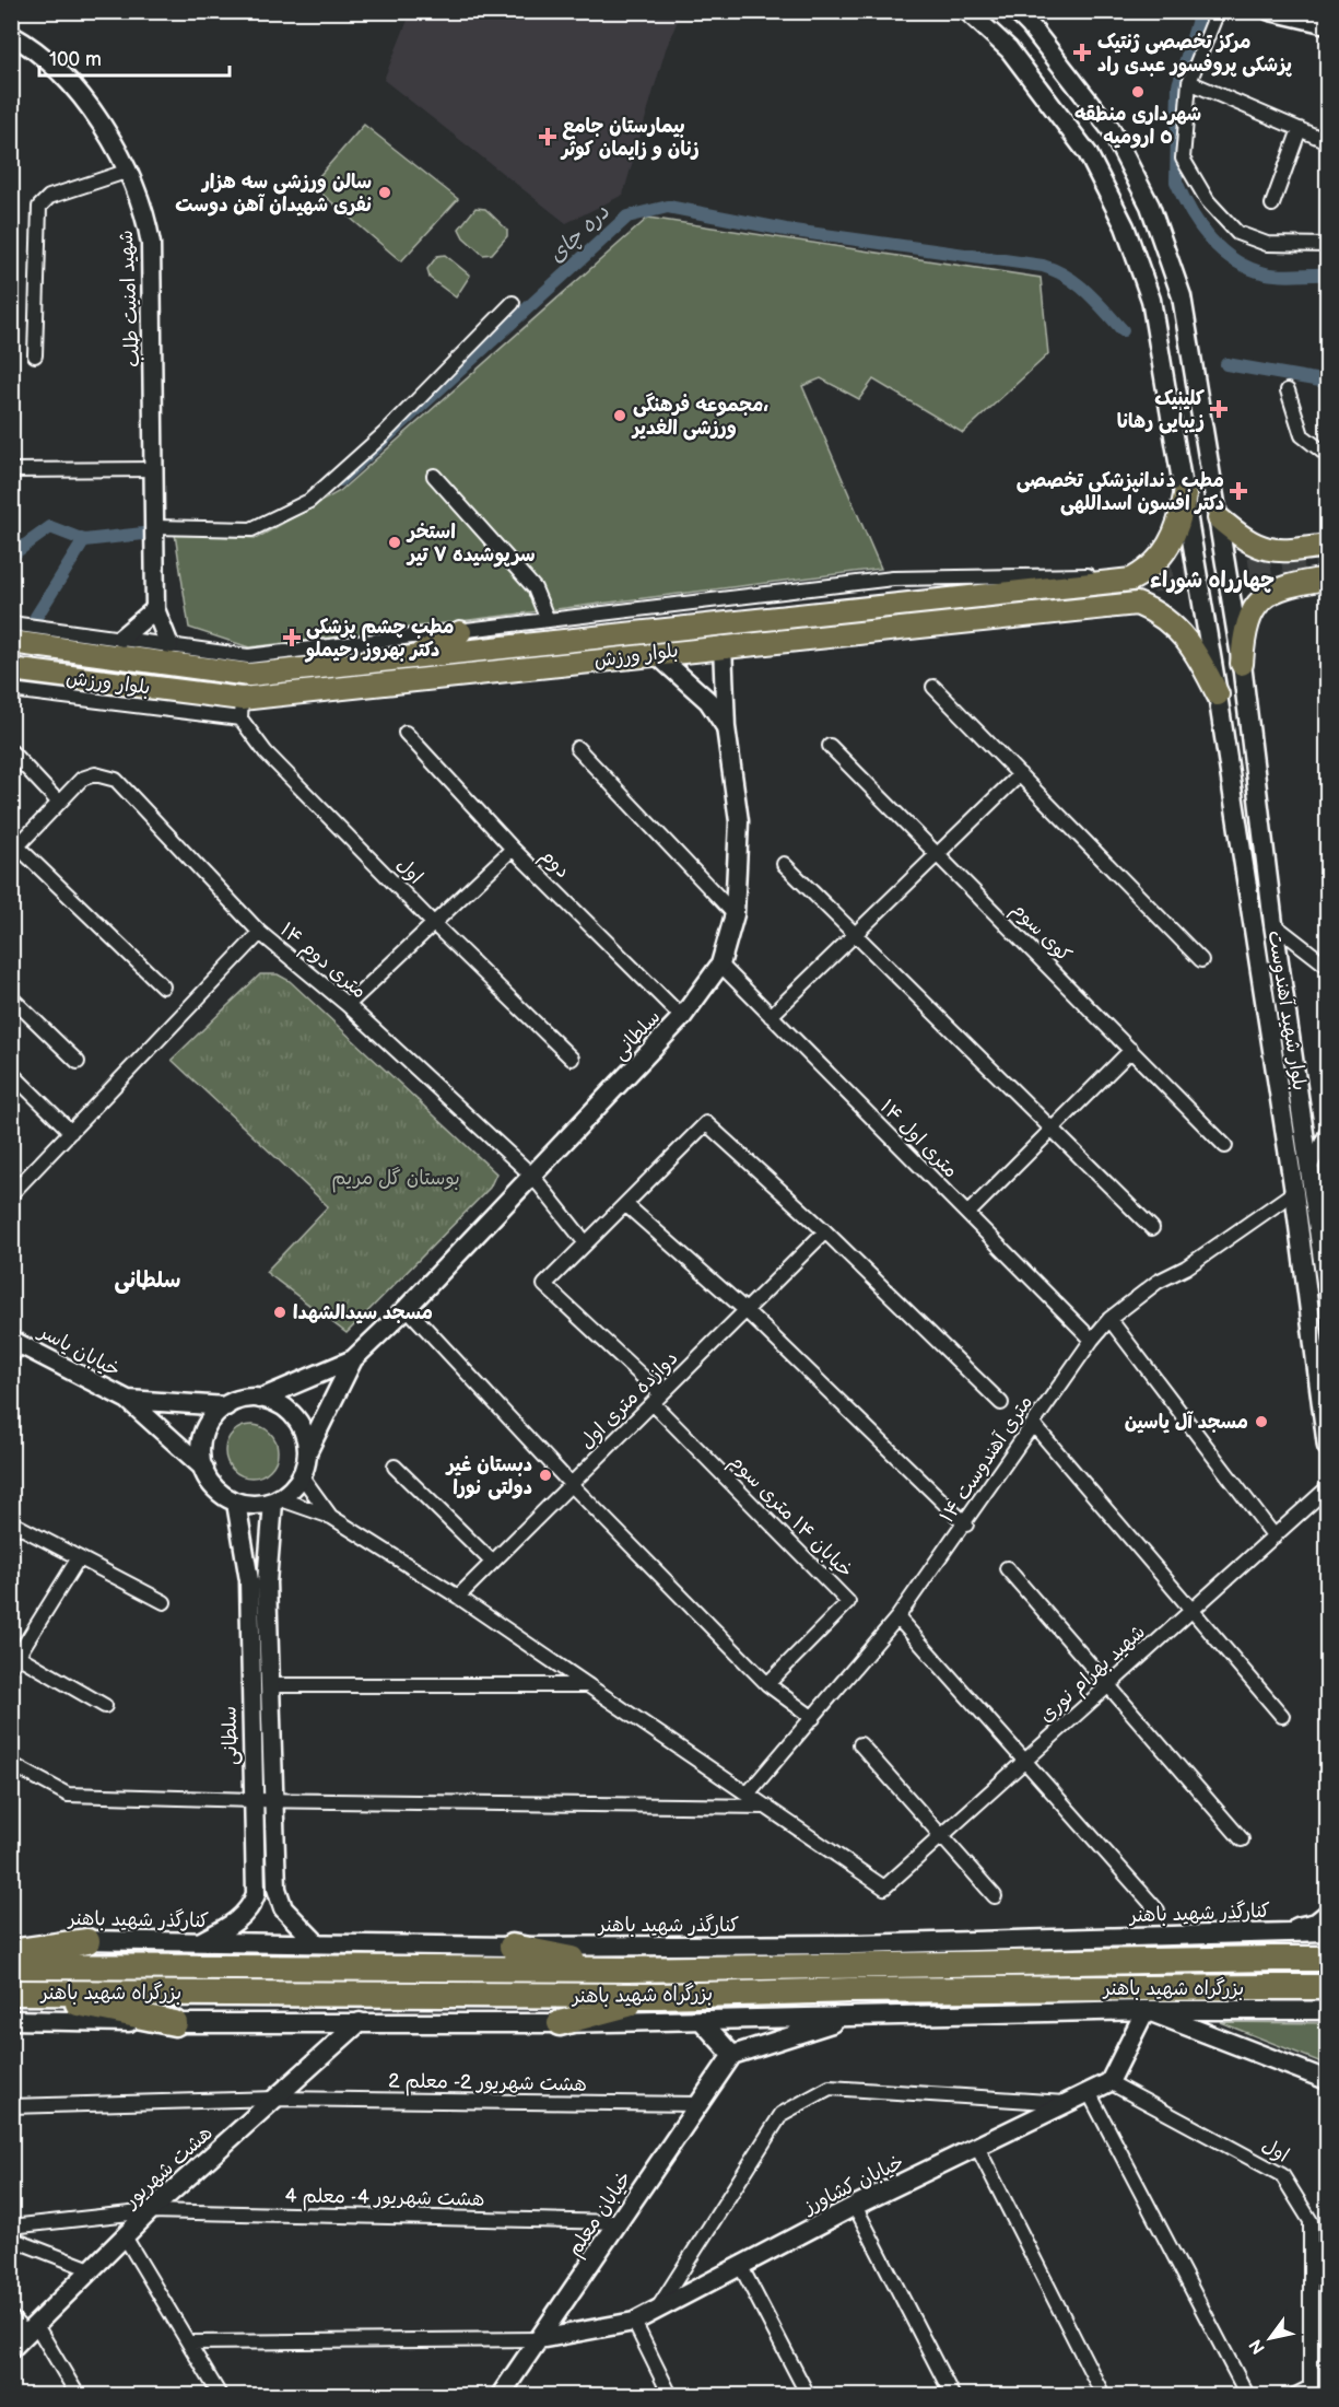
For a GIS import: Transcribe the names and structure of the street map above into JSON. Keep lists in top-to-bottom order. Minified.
{"streets":{"highway":["بزرگراه شهید باهنر"],"main road":["شهید امنیت طلب","بلوار ورزش","بلوار شهید آهندوست","سلطانی","خیابان یاسر","کنارگذر شهید باهنر","هشت شهریور","خیابان کشاورز","خیابان معلم"],"street":["دوم","اول","کوی سوم","۱۴ متری دوم","۱۴ متری اول","دوازده متری اول","۱۴ متری آهندوست","خیابان ۱۴ متری سوم","شهید بهرام نوری","هشت شهریور 2- معلم 2","هشت شهریور 4- معلم 4"]},"crossings":[["بلوار ورزش","اول"],["بلوار ورزش","بلوار شهید آهندوست"],["بلوار ورزش","سلطانی"],["دوم","سلطانی"],["اول","خیابان کشاورز"],["۱۴ متری دوم","سلطانی"],["بلوار شهید آهندوست","۱۴ متری آهندوست"],["سلطانی","۱۴ متری اول"],["سلطانی","خیابان یاسر"],["سلطانی","کنارگذر شهید باهنر"],["۱۴ متری اول","۱۴ متری آهندوست"],["دوازده متری اول","خیابان ۱۴ متری سوم"],["هشت شهریور 2- معلم 2","هشت شهریور"],["هشت شهریور 2- معلم 2","خیابان معلم"],["هشت شهریور","هشت شهریور 4- معلم 4"],["خیابان کشاورز","خیابان معلم"],["هشت شهریور 4- معلم 4","خیابان معلم"]],"districts":["چهارراه شوراء","سلطانی"],"water":["دره چای"],"parks":["بوستان گل مریم"],"places":{"health":["مرکز تخصصی ژنتیک پزشکی پروفسور عبدی راد","بیمارستان جامع زنان و زایمان کوثر","کلینیک زیبایی رهانا","مطب دندانپزشکی تخصصی دکتر افسون اسداللهی","مطب چشم پزشکی دکتر بهروز رحیملو"],"other":["شهردارى منطقه ٥ ارومیه","سالن ورزشی سه هزار نفری شهیدان آهن دوست","مجموعه فرهنگی، ورزشی الغدیر","استخر سرپوشیده ۷ تیر","مسجد سیدالشهدا","مسجد آل یاسین","دبستان غیر دولتی نورا"]},"scale_bar":"100 m","north":"bottom left"}
